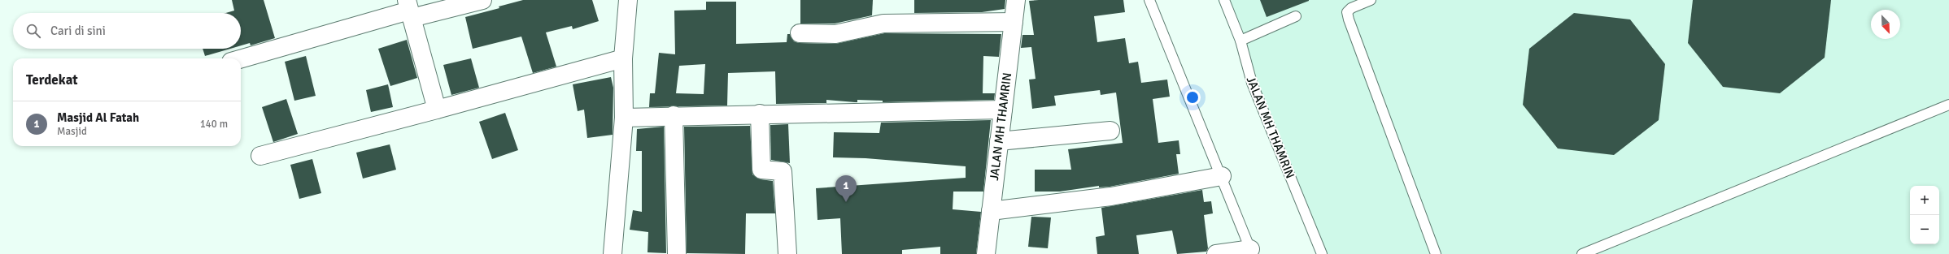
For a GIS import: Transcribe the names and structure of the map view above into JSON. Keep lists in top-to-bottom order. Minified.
{"streets":{"street":["JALAN MH THAMRIN"]},"north":"bottom right","page":{"search":"Cari di sini","heading":"Terdekat","list":[{"mark":"1","name":"Masjid Al Fatah","note":"Masjid","value":"140 m"}],"pins":"1","map_buttons":["+","−"]}}
